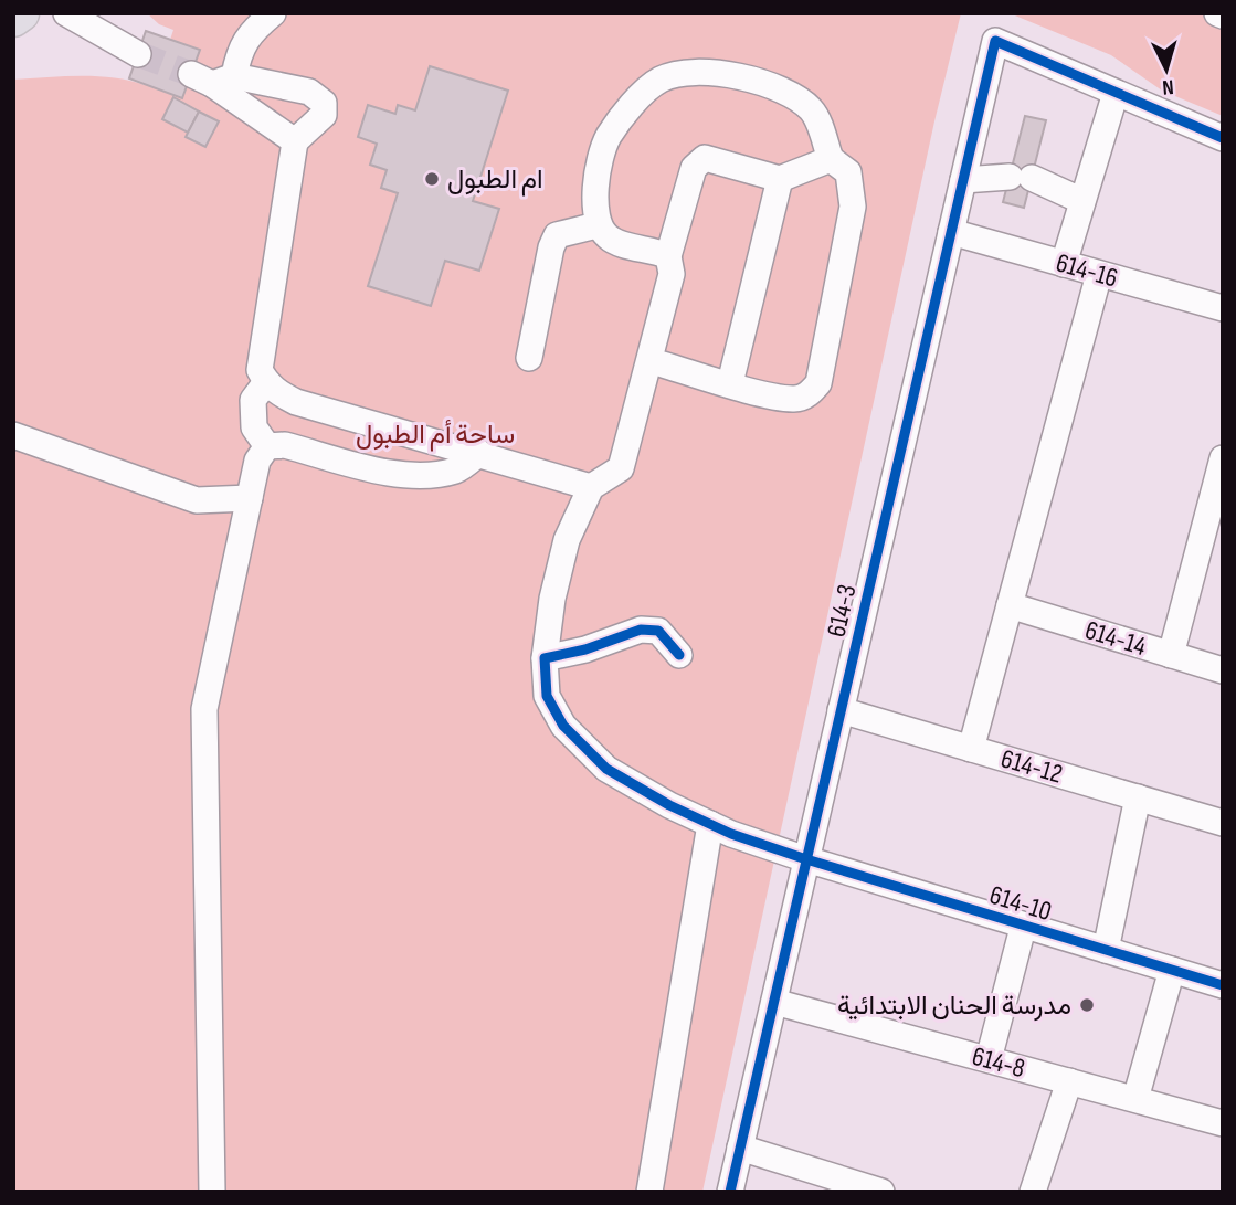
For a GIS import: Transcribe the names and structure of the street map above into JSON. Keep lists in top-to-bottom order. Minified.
{"streets":{"street":["614-16","614-3","614-14","614-12","614-10","614-8"]},"crossings":[["614-16","614-3"],["614-3","614-12"],["614-3","614-10"],["614-3","614-8"]],"parks":["ساحة أم الطبول"],"places":["ام الطبول","مدرسة الحنان الابتدائية"],"north":"bottom"}
